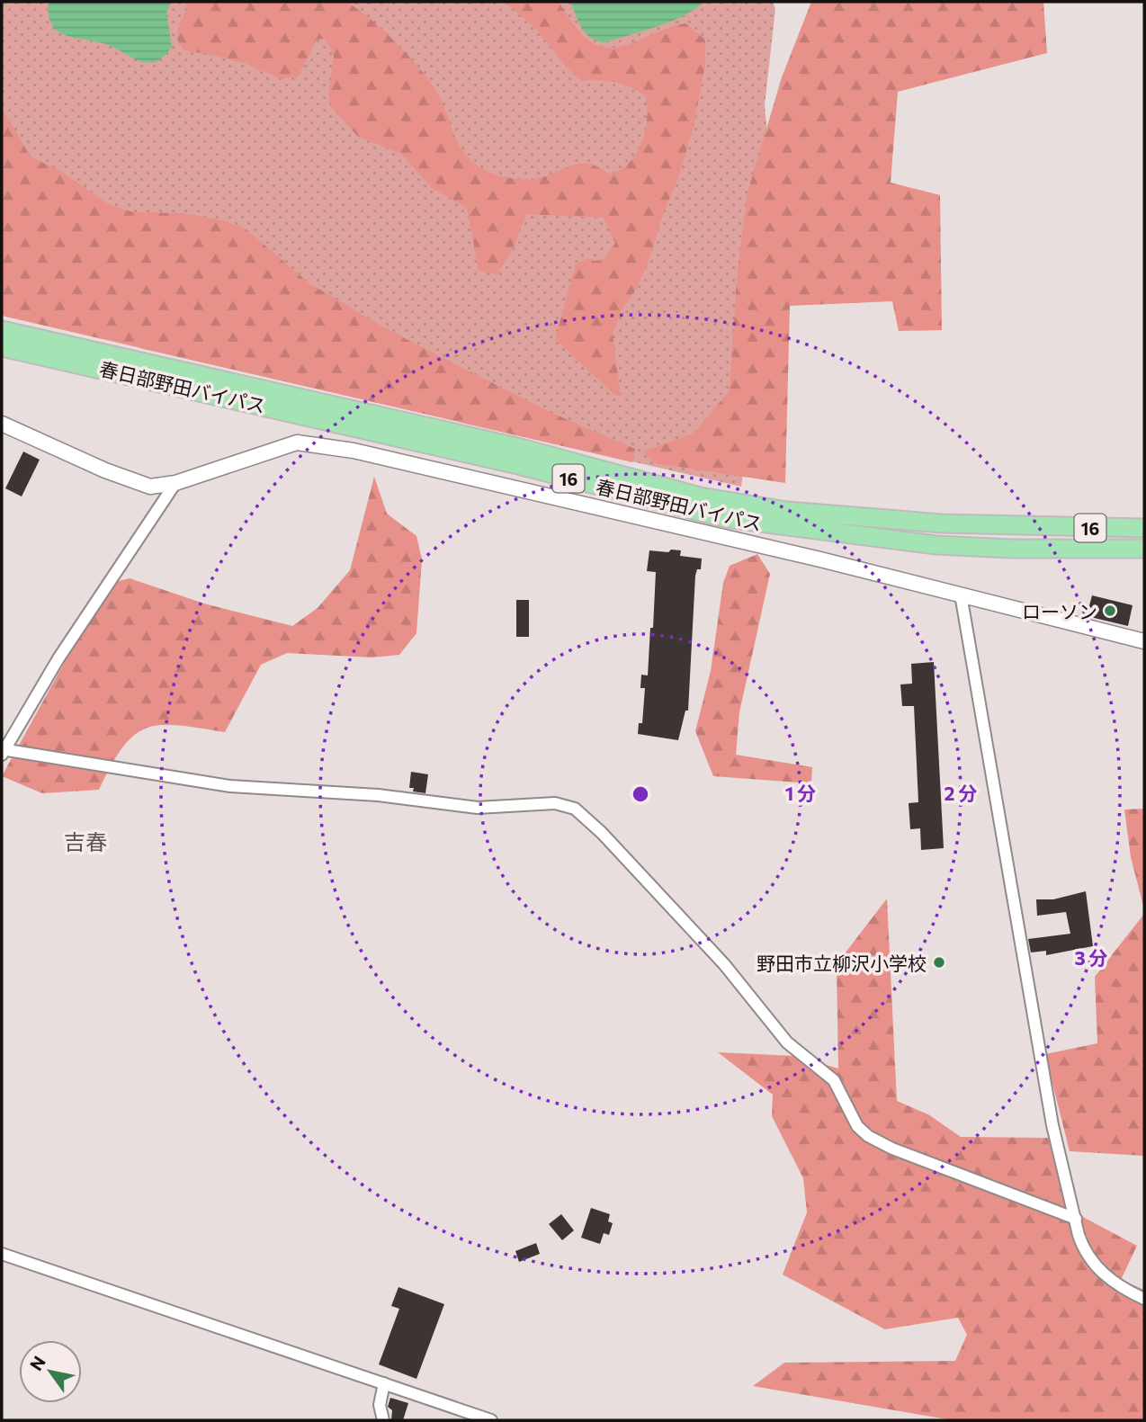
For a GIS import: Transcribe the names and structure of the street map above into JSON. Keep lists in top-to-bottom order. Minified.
{"streets":{"highway":["春日部野田バイパス","16"]},"districts":["吉春"],"places":["ローソン","野田市立柳沢小学校"],"north":"top left","rings":["1 分","2 分","3 分"]}
